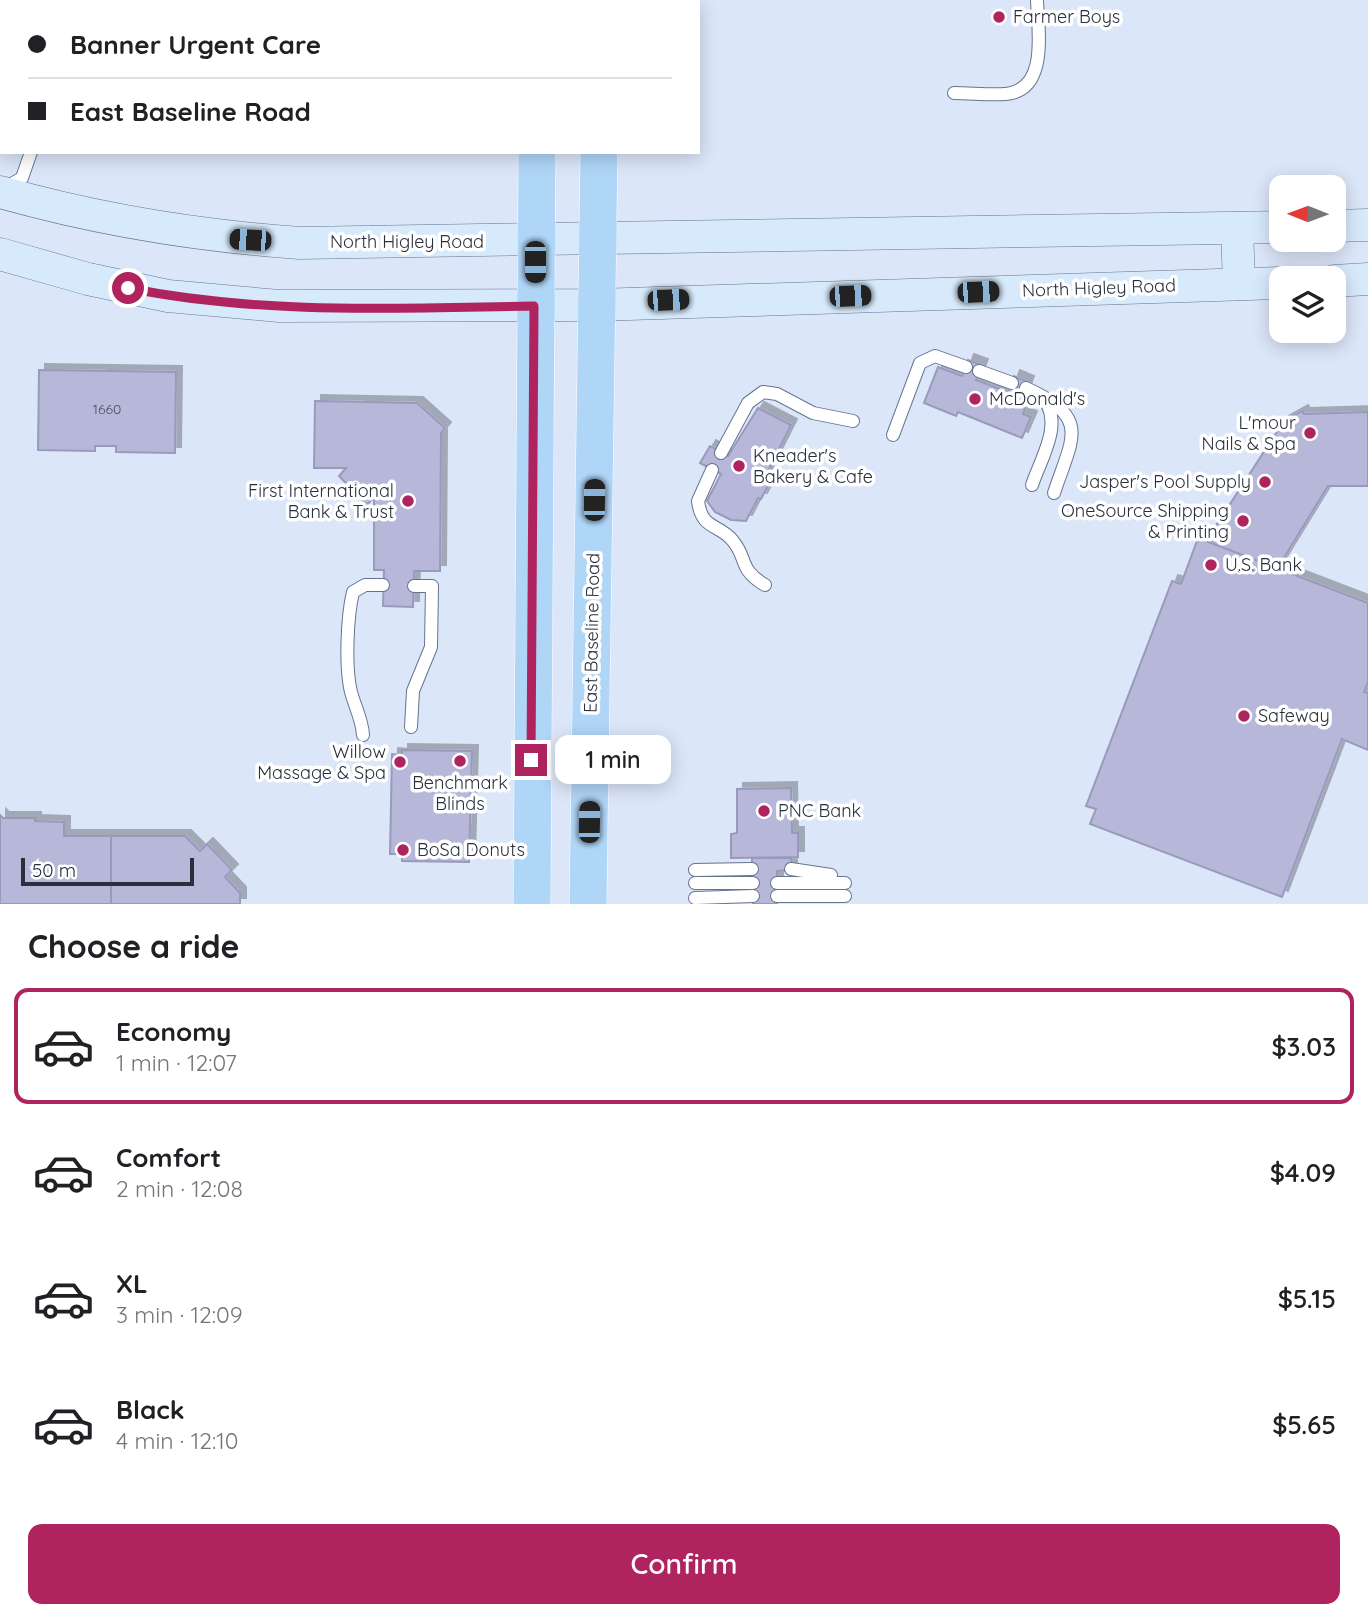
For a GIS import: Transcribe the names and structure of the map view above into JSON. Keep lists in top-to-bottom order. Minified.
{"streets":{"main road":["North Higley Road","East Baseline Road"]},"crossings":[["North Higley Road","East Baseline Road"]],"places":["Farmer Boys","McDonald's","L'mour Nails & Spa","Kneader's Bakery & Cafe","Jasper's Pool Supply","First International Bank & Trust","OneSource Shipping & Printing","U.S. Bank","Safeway","Benchmark Blinds","Willow Massage & Spa","PNC Bank","BoSa Donuts"],"house_numbers":["1660"],"scale_bar":"50 m","north":"left","page":{"banner":["Banner Urgent Care","East Baseline Road"],"bubble":"1 min","scale":"50 m","heading":"Choose a ride","list":[{"name":"Economy","note":"1 min · 12:07","value":"$3.03"},{"name":"Comfort","note":"2 min · 12:08","value":"$4.09"},{"name":"XL","note":"3 min · 12:09","value":"$5.15"},{"name":"Black","note":"4 min · 12:10","value":"$5.65"}],"buttons":"Confirm"}}
